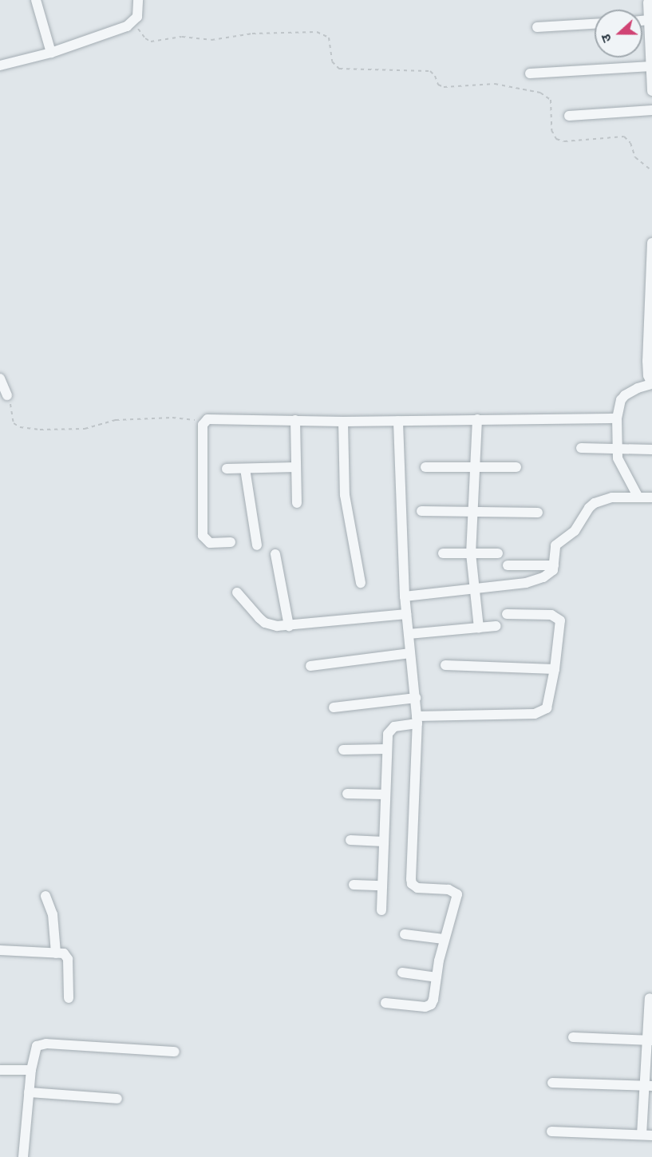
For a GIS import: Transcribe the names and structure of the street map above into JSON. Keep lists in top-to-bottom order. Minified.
{"north":"left"}
